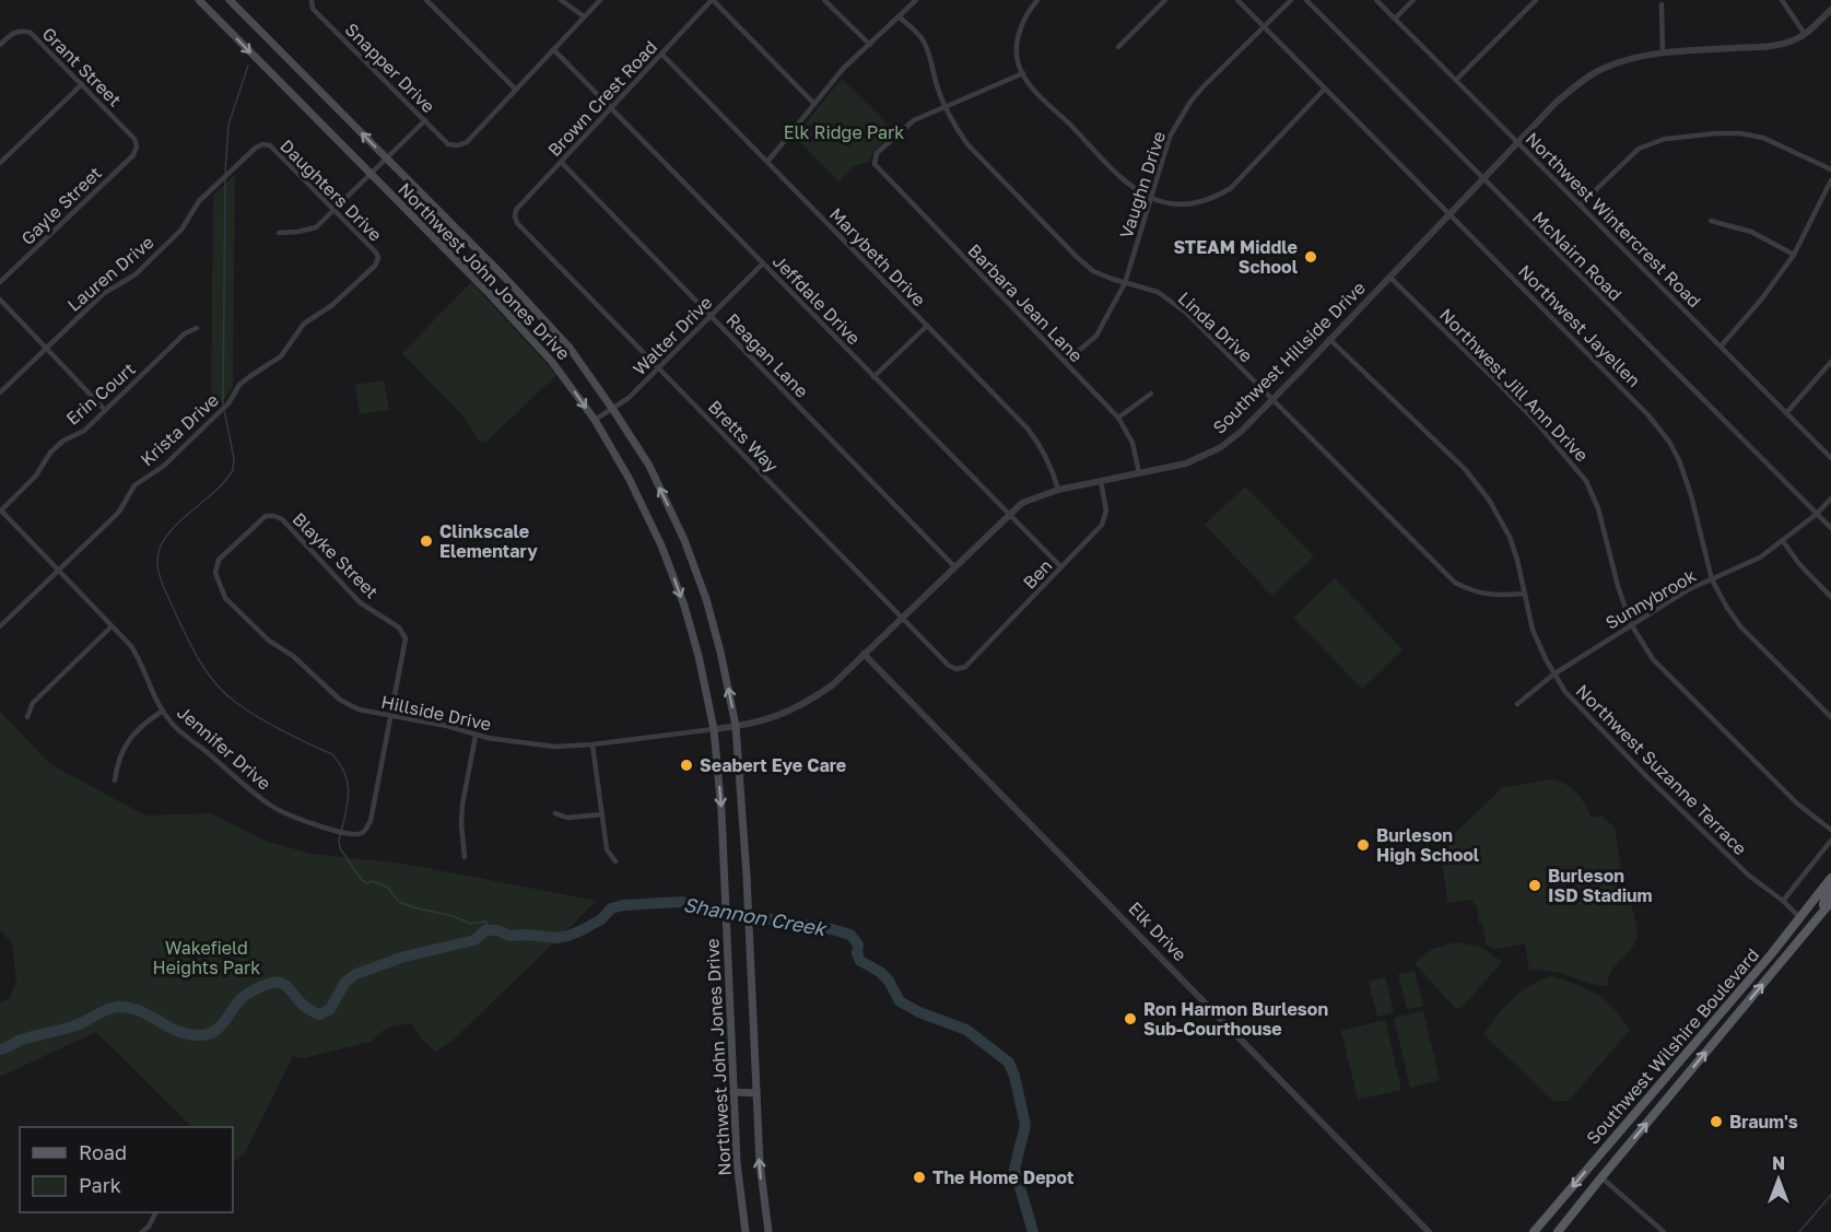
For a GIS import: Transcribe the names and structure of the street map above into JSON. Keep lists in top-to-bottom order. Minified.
{"streets":{"main road":["Northwest John Jones Drive","Southwest Wilshire Boulevard"],"street":["Grant Street","Snapper Drive","Brown Crest Road","Vaughn Drive","Daughters Drive","Gayle Street","Northwest Wintercrest Road","McNairn Road","Marybeth Drive","Lauren Drive","Jeffdale Drive","Barbara Jean Lane","Northwest Jayellen","Linda Drive","Walter Drive","Reagan Lane","Southwest Hillside Drive","Northwest Jill Ann Drive","Erin Court","Krista Drive","Bretts Way","Blayke Street","Ben","Sunnybrook","Hillside Drive","Jennifer Drive","Northwest Suzanne Terrace","Elk Drive"]},"crossings":[["Grant Street","Gayle Street"],["Brown Crest Road","Marybeth Drive"],["Brown Crest Road","Jeffdale Drive"],["Brown Crest Road","Reagan Lane"],["Brown Crest Road","Bretts Way"],["Vaughn Drive","Barbara Jean Lane"],["Vaughn Drive","Northwest Jayellen"],["Vaughn Drive","Linda Drive"],["Daughters Drive","Lauren Drive"],["Daughters Drive","Krista Drive"],["Northwest Wintercrest Road","Southwest Hillside Drive"],["McNairn Road","Southwest Hillside Drive"],["McNairn Road","Sunnybrook"],["Marybeth Drive","Southwest Hillside Drive"],["Northwest John Jones Drive","Walter Drive"],["Northwest John Jones Drive","Southwest Hillside Drive"],["Northwest John Jones Drive","Hillside Drive"],["Jeffdale Drive","Walter Drive"],["Jeffdale Drive","Southwest Hillside Drive"],["Jeffdale Drive","Ben"],["Barbara Jean Lane","Linda Drive"],["Barbara Jean Lane","Southwest Hillside Drive"],["Northwest Jayellen","Southwest Hillside Drive"],["Northwest Jayellen","Sunnybrook"],["Linda Drive","Southwest Hillside Drive"],["Linda Drive","Northwest Suzanne Terrace"],["Walter Drive","Reagan Lane"],["Walter Drive","Bretts Way"],["Reagan Lane","Southwest Hillside Drive"],["Southwest Hillside Drive","Northwest Jill Ann Drive"],["Southwest Hillside Drive","Bretts Way"],["Southwest Hillside Drive","Ben"],["Southwest Hillside Drive","Hillside Drive"],["Southwest Hillside Drive","Northwest Suzanne Terrace"],["Southwest Hillside Drive","Elk Drive"],["Northwest Jill Ann Drive","Sunnybrook"],["Erin Court","Jennifer Drive"],["Krista Drive","Jennifer Drive"],["Bretts Way","Ben"],["Blayke Street","Hillside Drive"],["Blayke Street","Jennifer Drive"],["Sunnybrook","Northwest Suzanne Terrace"],["Northwest Suzanne Terrace","Southwest Wilshire Boulevard"]],"water":["Shannon Creek"],"parks":["Elk Ridge Park","Wakefield Heights Park"],"places":["STEAM Middle School","Clinkscale Elementary","Seabert Eye Care","Burleson High School","Burleson ISD Stadium","Ron Harmon Burleson Sub-Courthouse","Braum's","The Home Depot"],"legend":["Road","Park"],"north":"top"}
